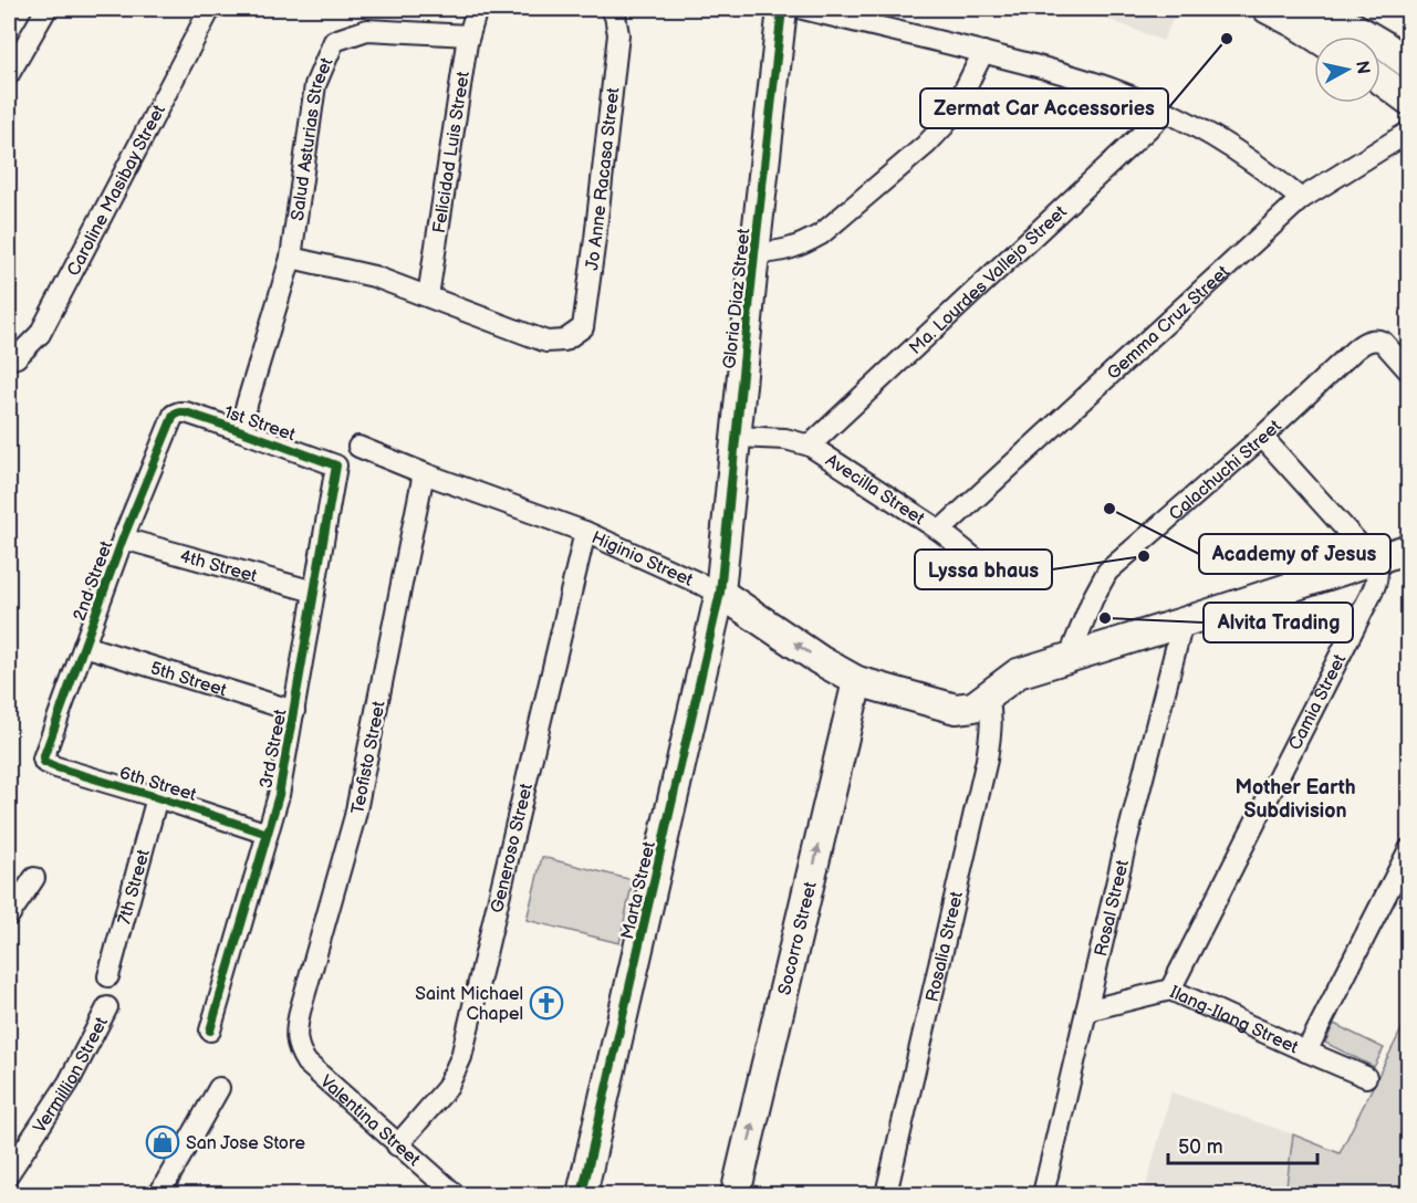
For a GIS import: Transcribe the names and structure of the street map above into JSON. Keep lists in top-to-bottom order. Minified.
{"streets":{"street":["Salud Asturias Street","Felicidad Luis Street","Jo Anne Racasa Street","Caroline Masibay Street","Ma. Lourdes Vallejo Street","Gloria Diaz Street","Gemma Cruz Street","1st Street","Calachuchi Street","Avecilla Street","Higinio Street","4th Street","2nd Street","5th Street","Camia Street","3rd Street","Teofisto Street","6th Street","Generoso Street","7th Street","Marta Street","Rosal Street","Socorro Street","Rosalia Street","Ilang-Ilang Street","Vermillion Street","Valentina Street"]},"crossings":[["Salud Asturias Street","Felicidad Luis Street"],["Salud Asturias Street","1st Street"],["Felicidad Luis Street","Jo Anne Racasa Street"],["Ma. Lourdes Vallejo Street","Avecilla Street"],["Gloria Diaz Street","Avecilla Street"],["Gloria Diaz Street","Higinio Street"],["Gloria Diaz Street","Marta Street"],["Gemma Cruz Street","Avecilla Street"],["1st Street","2nd Street"],["1st Street","3rd Street"],["Calachuchi Street","Higinio Street"],["Higinio Street","Camia Street"],["Higinio Street","Teofisto Street"],["Higinio Street","Generoso Street"],["Higinio Street","Marta Street"],["Higinio Street","Rosal Street"],["Higinio Street","Socorro Street"],["Higinio Street","Rosalia Street"],["4th Street","2nd Street"],["4th Street","3rd Street"],["2nd Street","5th Street"],["2nd Street","6th Street"],["5th Street","3rd Street"],["Camia Street","Ilang-Ilang Street"],["3rd Street","6th Street"],["Teofisto Street","Valentina Street"],["6th Street","7th Street"],["Generoso Street","Valentina Street"],["Rosal Street","Ilang-Ilang Street"]],"one_way":["Socorro Street"],"districts":["Mother Earth Subdivision"],"places":{"other":["Zermat Car Accessories","Academy of Jesus","Lyssa bhaus","Alvita Trading"],"church":["Saint Michael Chapel"],"shop":["San Jose Store"]},"scale_bar":"50 m","north":"right"}
